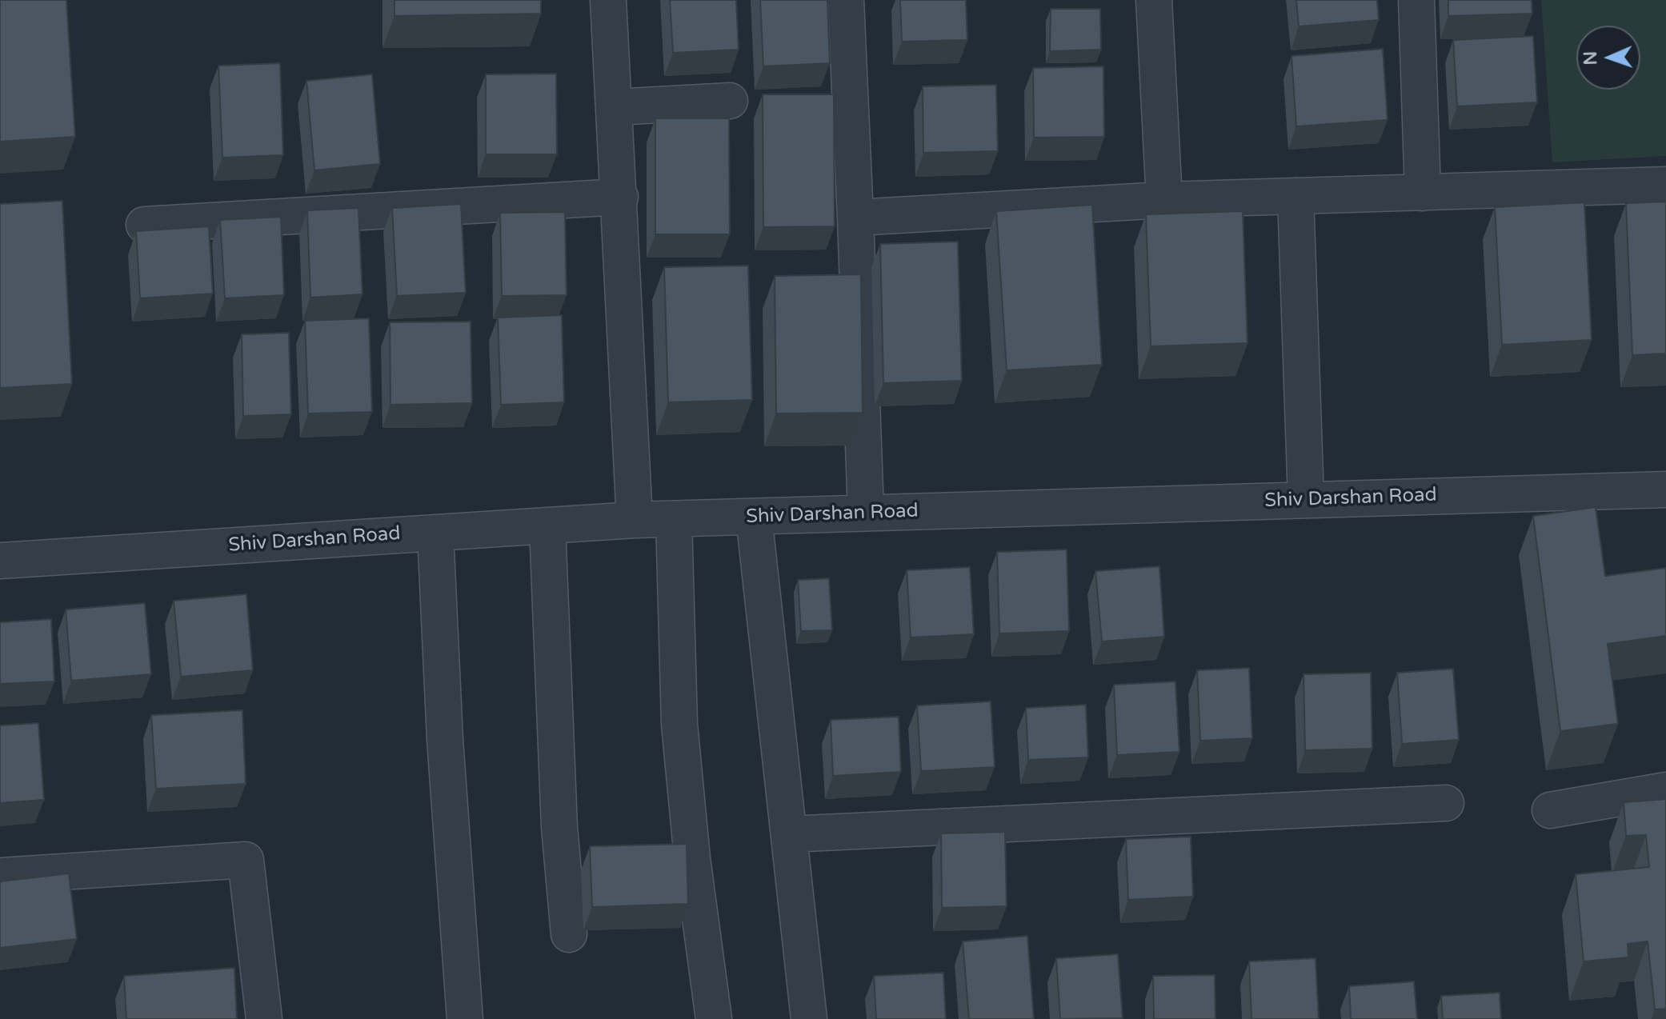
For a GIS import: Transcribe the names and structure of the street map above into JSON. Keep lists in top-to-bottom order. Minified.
{"streets":{"street":["Shiv Darshan Road"]},"north":"left"}
